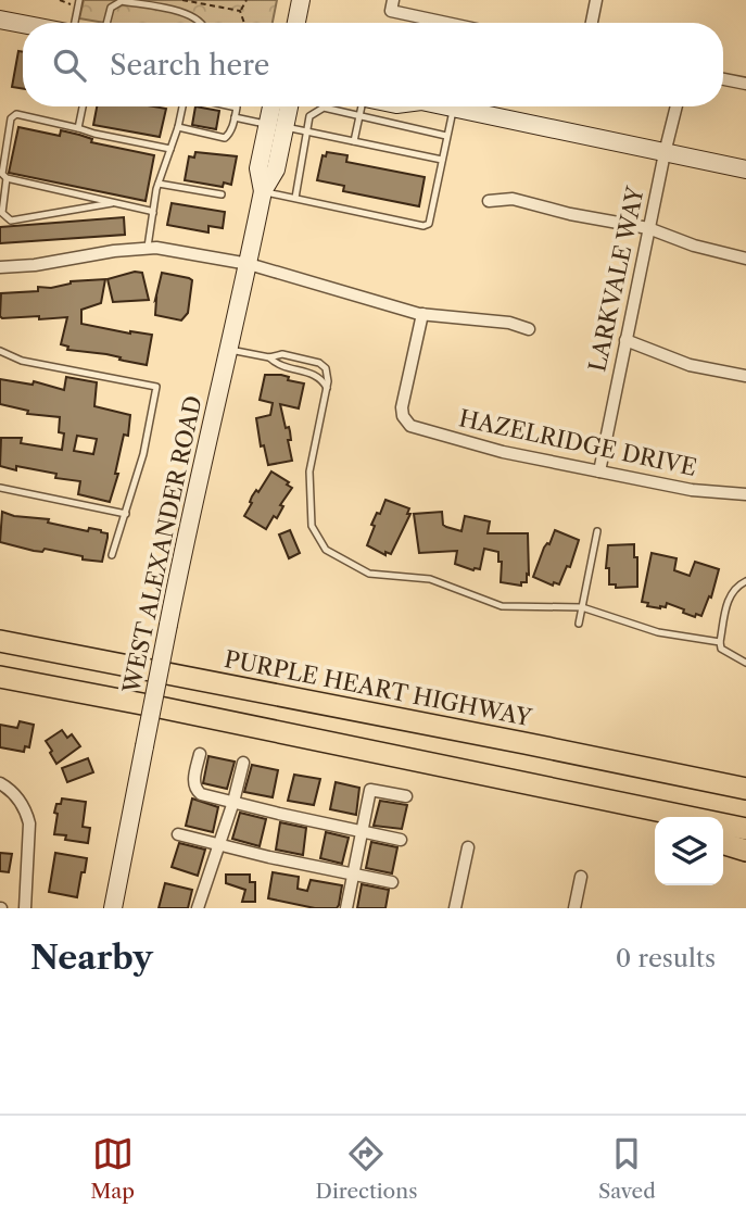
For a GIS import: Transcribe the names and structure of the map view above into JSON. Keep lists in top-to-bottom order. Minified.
{"streets":{"highway":["PURPLE HEART HIGHWAY"],"main road":["WEST ALEXANDER ROAD"],"street":["LARKVALE WAY","HAZELRIDGE DRIVE"]},"crossings":[["LARKVALE WAY","HAZELRIDGE DRIVE"]],"page":{"search":"Search here","heading":["Nearby","0 results"],"nav":["Map","Directions","Saved"]}}
